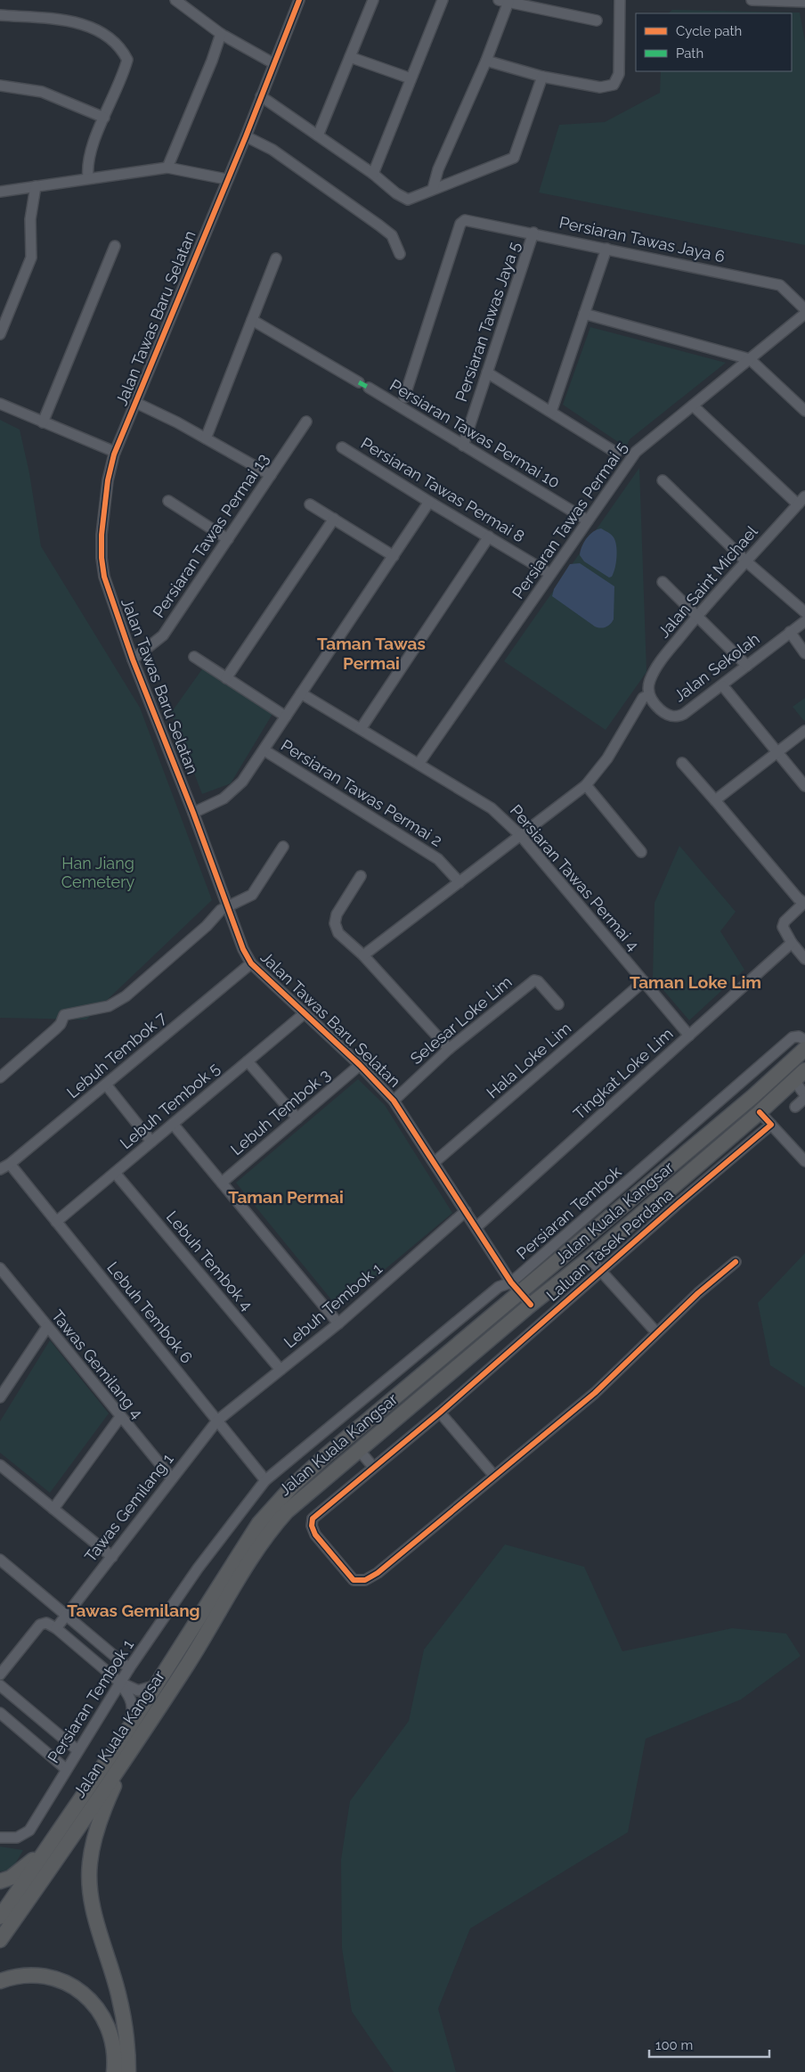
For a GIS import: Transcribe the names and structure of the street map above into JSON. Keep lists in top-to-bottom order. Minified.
{"streets":{"highway":["Jalan Kuala Kangsar"],"street":["Persiaran Tawas Jaya 6","Jalan Tawas Baru Selatan","Persiaran Tawas Jaya 5","Persiaran Tawas Permai 10","Persiaran Tawas Permai 8","Persiaran Tawas Permai 5","Persiaran Tawas Permai 13","Jalan Saint Michael","Jalan Sekolah","Persiaran Tawas Permai 2","Persiaran Tawas Permai 4","Selesar Loke Lim","Lebuh Tembok 7","Hala Loke Lim","Tingkat Loke Lim","Lebuh Tembok 5","Lebuh Tembok 3","Persiaran Tembok","Laluan Tasek Perdana","Lebuh Tembok 4","Lebuh Tembok 1","Lebuh Tembok 6","Tawas Gemilang 4","Tawas Gemilang 1","Persiaran Tembok 1"]},"crossings":[["Persiaran Tawas Jaya 6","Persiaran Tawas Jaya 5"],["Jalan Tawas Baru Selatan","Persiaran Tawas Permai 13"],["Jalan Tawas Baru Selatan","Selesar Loke Lim"],["Jalan Tawas Baru Selatan","Lebuh Tembok 7"],["Jalan Tawas Baru Selatan","Hala Loke Lim"],["Jalan Tawas Baru Selatan","Tingkat Loke Lim"],["Jalan Tawas Baru Selatan","Lebuh Tembok 5"],["Jalan Tawas Baru Selatan","Lebuh Tembok 3"],["Jalan Tawas Baru Selatan","Persiaran Tembok"],["Jalan Tawas Baru Selatan","Jalan Kuala Kangsar"],["Jalan Tawas Baru Selatan","Lebuh Tembok 1"],["Persiaran Tawas Jaya 5","Persiaran Tawas Permai 10"],["Persiaran Tawas Permai 10","Persiaran Tawas Permai 5"],["Persiaran Tawas Permai 8","Persiaran Tawas Permai 5"],["Persiaran Tawas Permai 5","Persiaran Tawas Permai 4"],["Jalan Saint Michael","Jalan Sekolah"],["Persiaran Tawas Permai 4","Hala Loke Lim"],["Persiaran Tawas Permai 4","Tingkat Loke Lim"],["Lebuh Tembok 7","Lebuh Tembok 6"],["Lebuh Tembok 5","Lebuh Tembok 4"],["Lebuh Tembok 5","Lebuh Tembok 6"],["Persiaran Tembok","Jalan Kuala Kangsar"],["Persiaran Tembok","Lebuh Tembok 6"],["Persiaran Tembok","Persiaran Tembok 1"],["Jalan Kuala Kangsar","Laluan Tasek Perdana"],["Lebuh Tembok 4","Lebuh Tembok 1"],["Lebuh Tembok 1","Lebuh Tembok 6"],["Lebuh Tembok 1","Tawas Gemilang 1"],["Lebuh Tembok 6","Tawas Gemilang 1"],["Lebuh Tembok 6","Persiaran Tembok 1"],["Tawas Gemilang 4","Tawas Gemilang 1"]],"districts":["Taman Tawas Permai","Taman Loke Lim","Taman Permai","Tawas Gemilang"],"parks":["Han Jiang Cemetery"],"legend":["Cycle path","Path"],"scale_bar":"100 m"}
